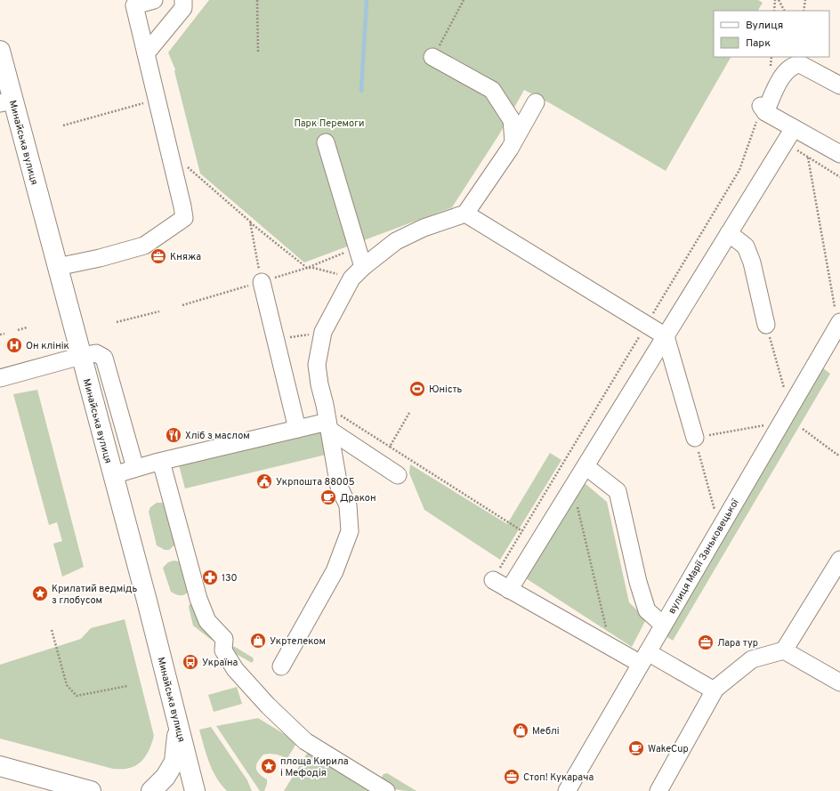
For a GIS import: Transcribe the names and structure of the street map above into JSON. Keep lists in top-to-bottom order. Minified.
{"streets":{"main road":["Минайська вулиця"],"street":["вулиця Марії Заньковецької"]},"parks":["Парк Перемоги"],"places":{"office":["Княжа","Лара тур","Стоп! Кукарача"],"hospital":["Он клінік"],"sports":["Юність"],"restaurant":["Хліб з маслом"],"public building":["Укрпошта 88005"],"cafe":["Дракон","WakeCup"],"pharmacy":["130"],"place":["Крилатий ведмідь з глобусом","площа Кирила і Мефодія"],"shop":["Укртелеком","Меблi"],"bus stop":["Україна"]},"legend":["Вулиця","Парк"]}
